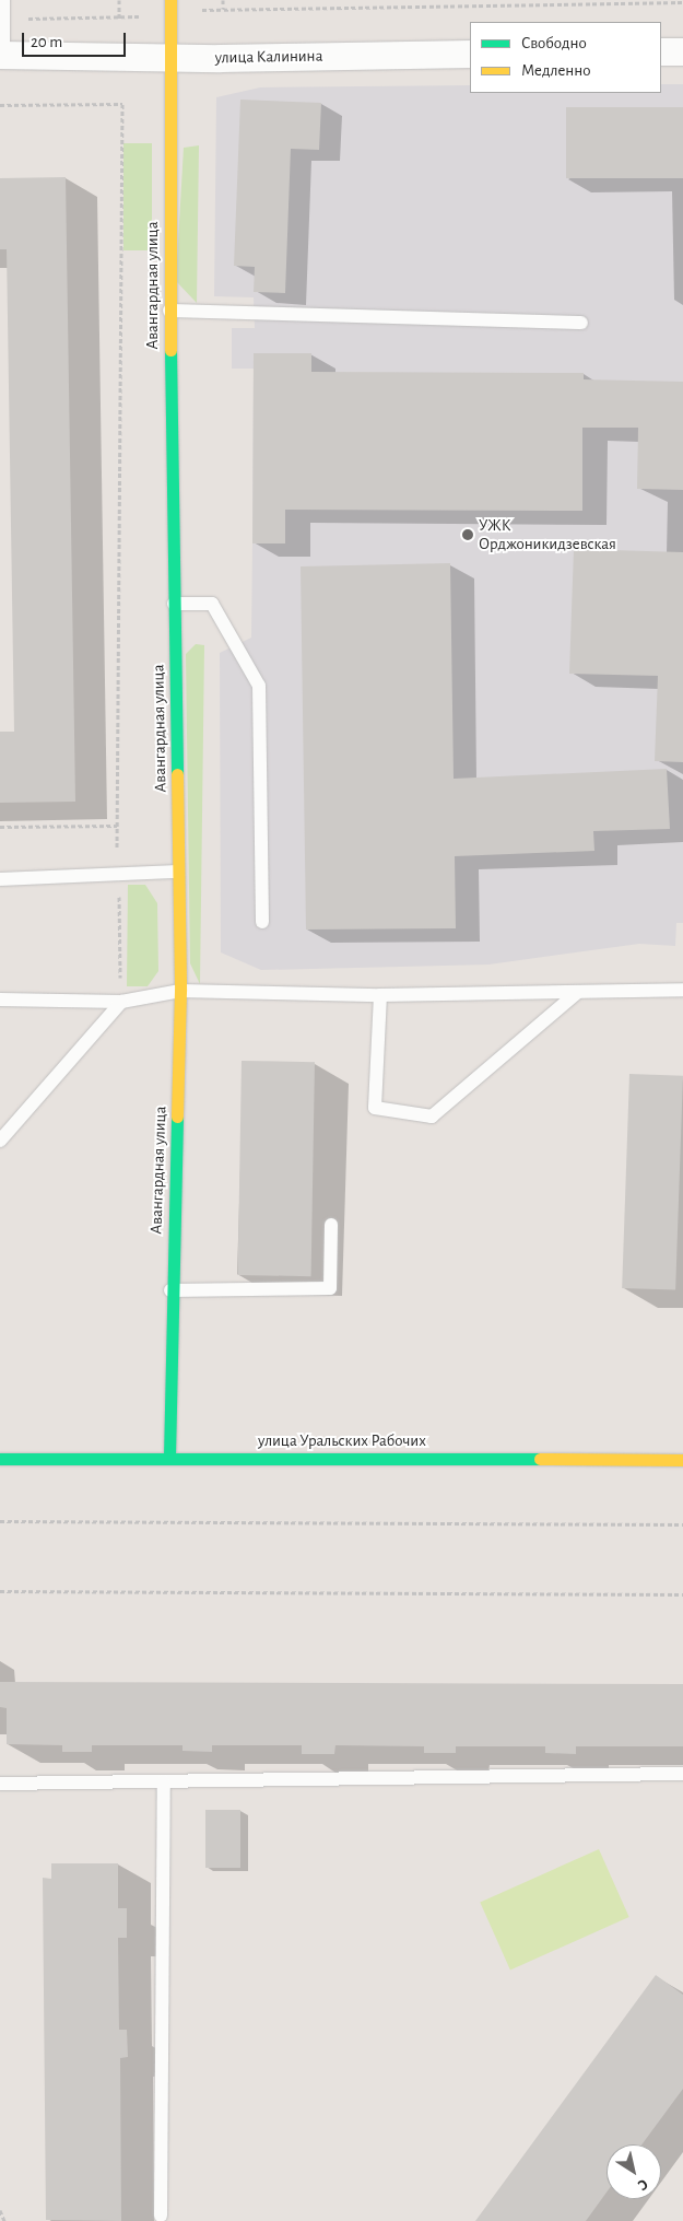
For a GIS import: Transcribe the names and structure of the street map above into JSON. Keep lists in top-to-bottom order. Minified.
{"streets":{"street":["улица Калинина","Авангардная улица","улица Уральских Рабочих"]},"crossings":[["улица Калинина","Авангардная улица"],["Авангардная улица","улица Уральских Рабочих"]],"places":["УЖК Орджоникидзевская"],"legend":["Свободно","Медленно"],"scale_bar":"20 m","north":"bottom right"}
